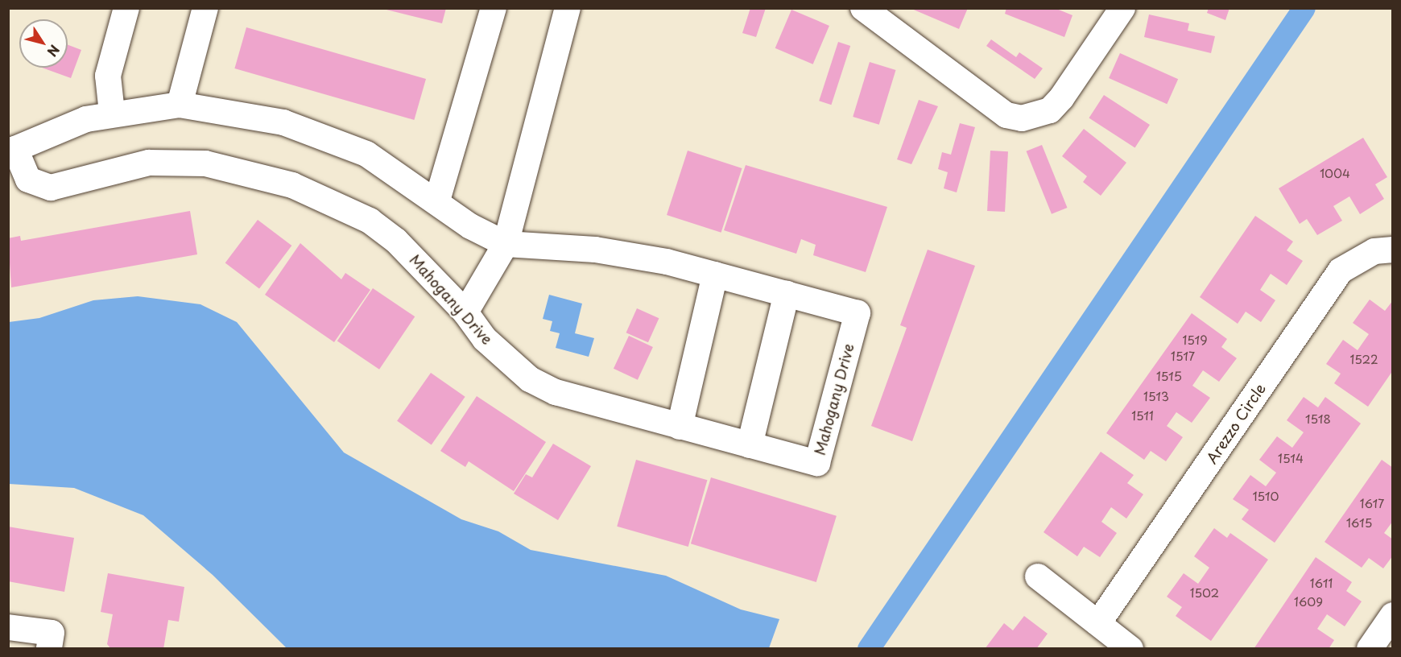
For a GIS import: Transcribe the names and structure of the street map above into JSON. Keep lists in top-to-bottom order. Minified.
{"streets":{"street":["Mahogany Drive","Arezzo Circle"]},"house_numbers":["1004","1519","1517","1522","1515","1513","1511","1518","1514","1510","1617","1615","1611","1502","1609"],"north":"bottom right"}
